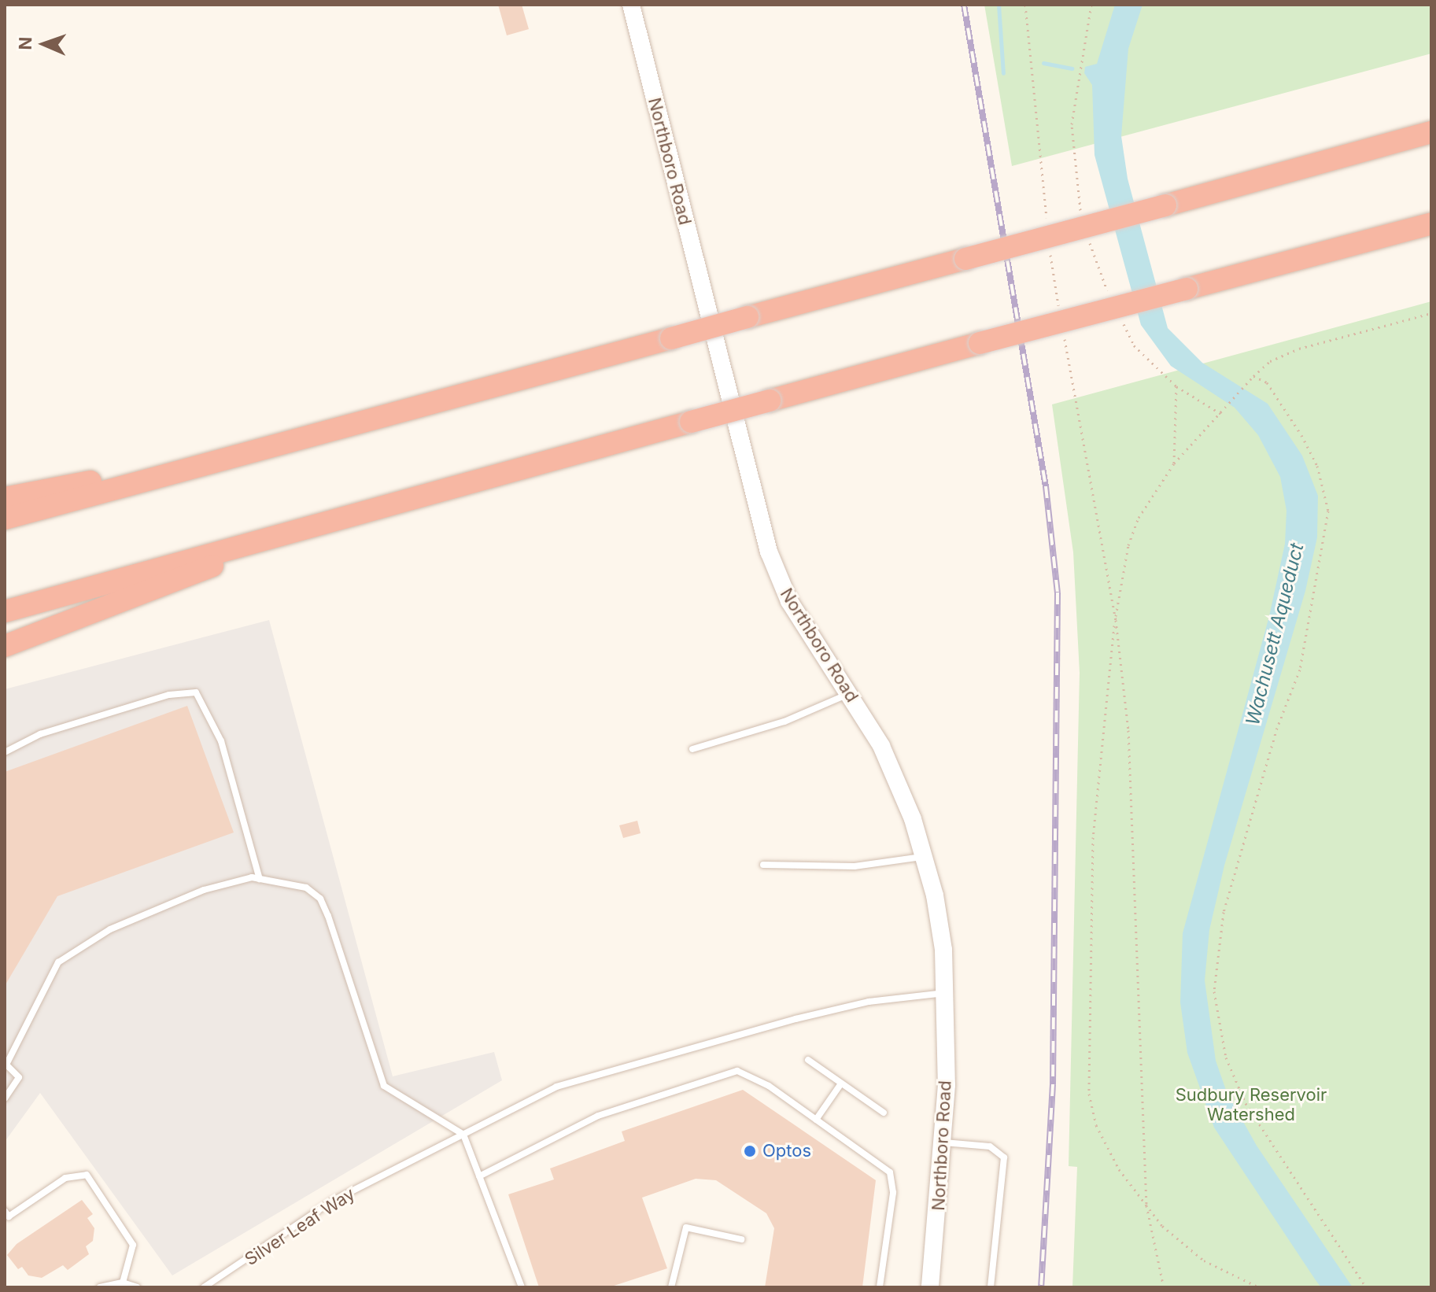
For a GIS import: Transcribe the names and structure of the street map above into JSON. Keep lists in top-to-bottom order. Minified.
{"streets":{"main road":["Northboro Road"],"lane":["Silver Leaf Way"]},"crossings":[["Northboro Road","Silver Leaf Way"]],"water":["Wachusett Aqueduct"],"parks":["Sudbury Reservoir Watershed"],"places":["Optos"],"north":"left"}
